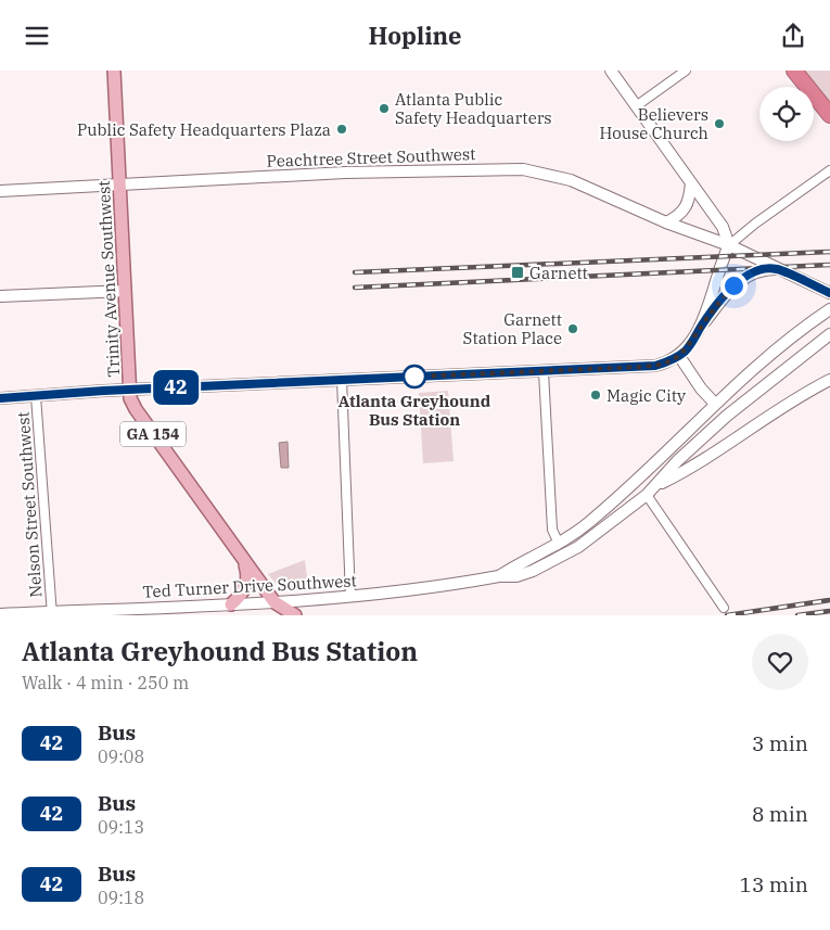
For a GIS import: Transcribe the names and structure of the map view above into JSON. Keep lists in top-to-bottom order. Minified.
{"streets":{"main road":["Trinity Avenue Southwest","GA 154"],"street":["Peachtree Street Southwest","Nelson Street Southwest","Ted Turner Drive Southwest"]},"crossings":[["Peachtree Street Southwest","Trinity Avenue Southwest"],["Trinity Avenue Southwest","Ted Turner Drive Southwest"],["Nelson Street Southwest","Ted Turner Drive Southwest"]],"places":{"other":["Atlanta Public Safety Headquarters","Believers House Church","Public Safety Headquarters Plaza","Garnett Station Place","Atlanta Greyhound Bus Station","Magic City"],"transit":["Garnett"]},"lines":["bus line 42"],"page":{"header":"Hopline","on_map":"42","heading":["Atlanta Greyhound Bus Station","Walk · 4 min · 250 m"],"list":[{"mark":"42","name":"Bus","note":"09:08","value":"3 min"},{"mark":"42","name":"Bus","note":"09:13","value":"8 min"},{"mark":"42","name":"Bus","note":"09:18","value":"13 min"}]}}
